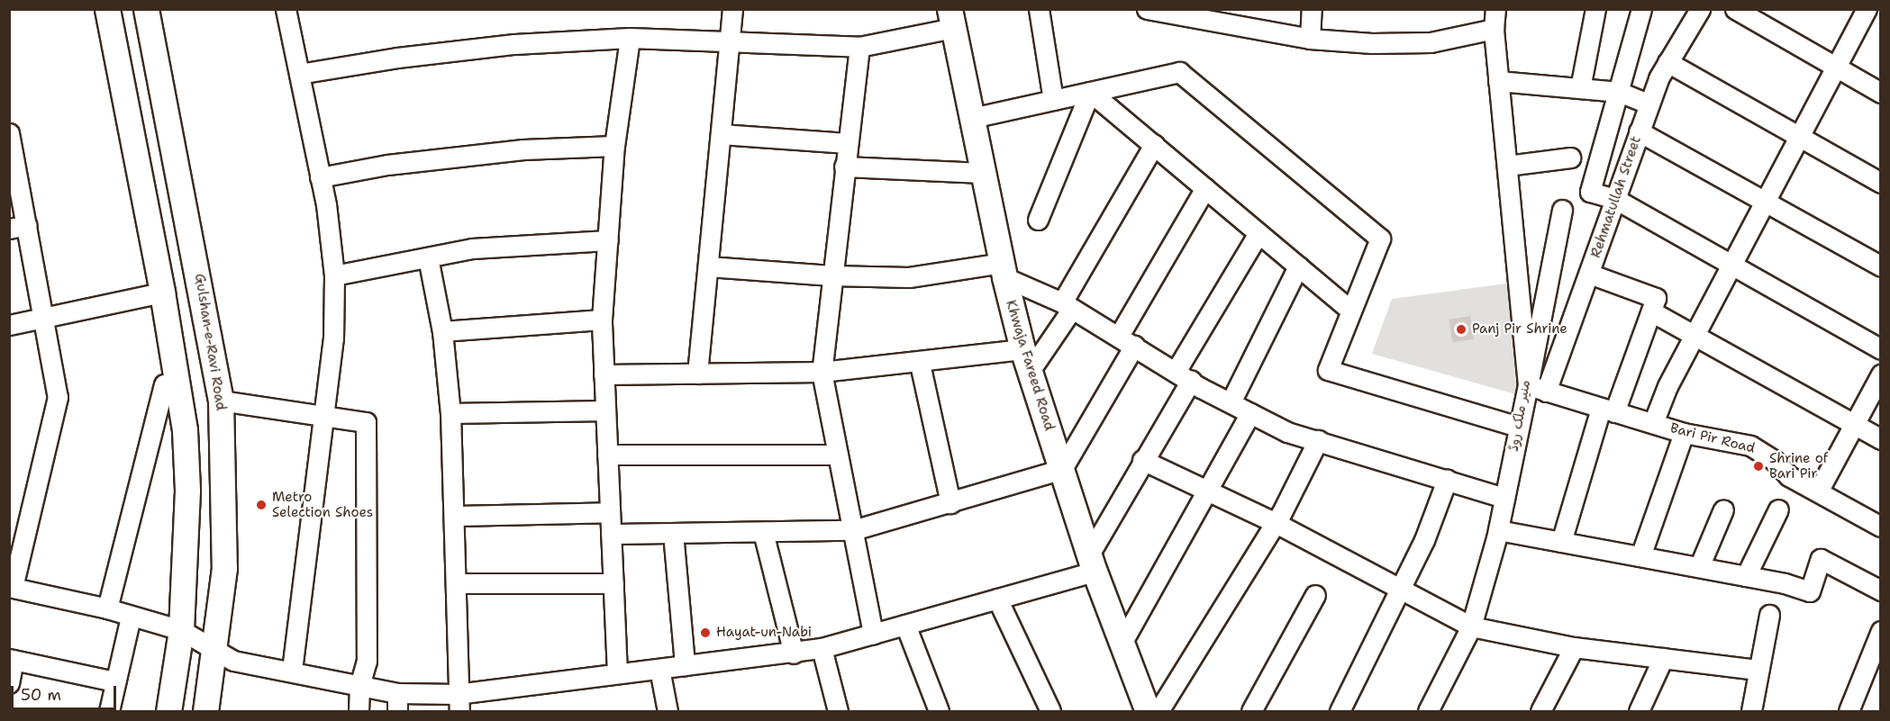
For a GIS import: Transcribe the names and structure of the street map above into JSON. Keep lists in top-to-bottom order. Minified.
{"streets":{"main road":["Gulshan-e-Ravi Road","Khwaja Fareed Road"],"street":["Rehmatullah Street","منیر ملک روڈ","Bari Pir Road"]},"crossings":[["Rehmatullah Street","منیر ملک روڈ"],["Rehmatullah Street","Bari Pir Road"],["منیر ملک روڈ","Bari Pir Road"]],"places":["Panj Pir Shrine","Shrine of Bari Pir","Metro Selection Shoes","Hayat-un-Nabi"],"scale_bar":"50 m"}
